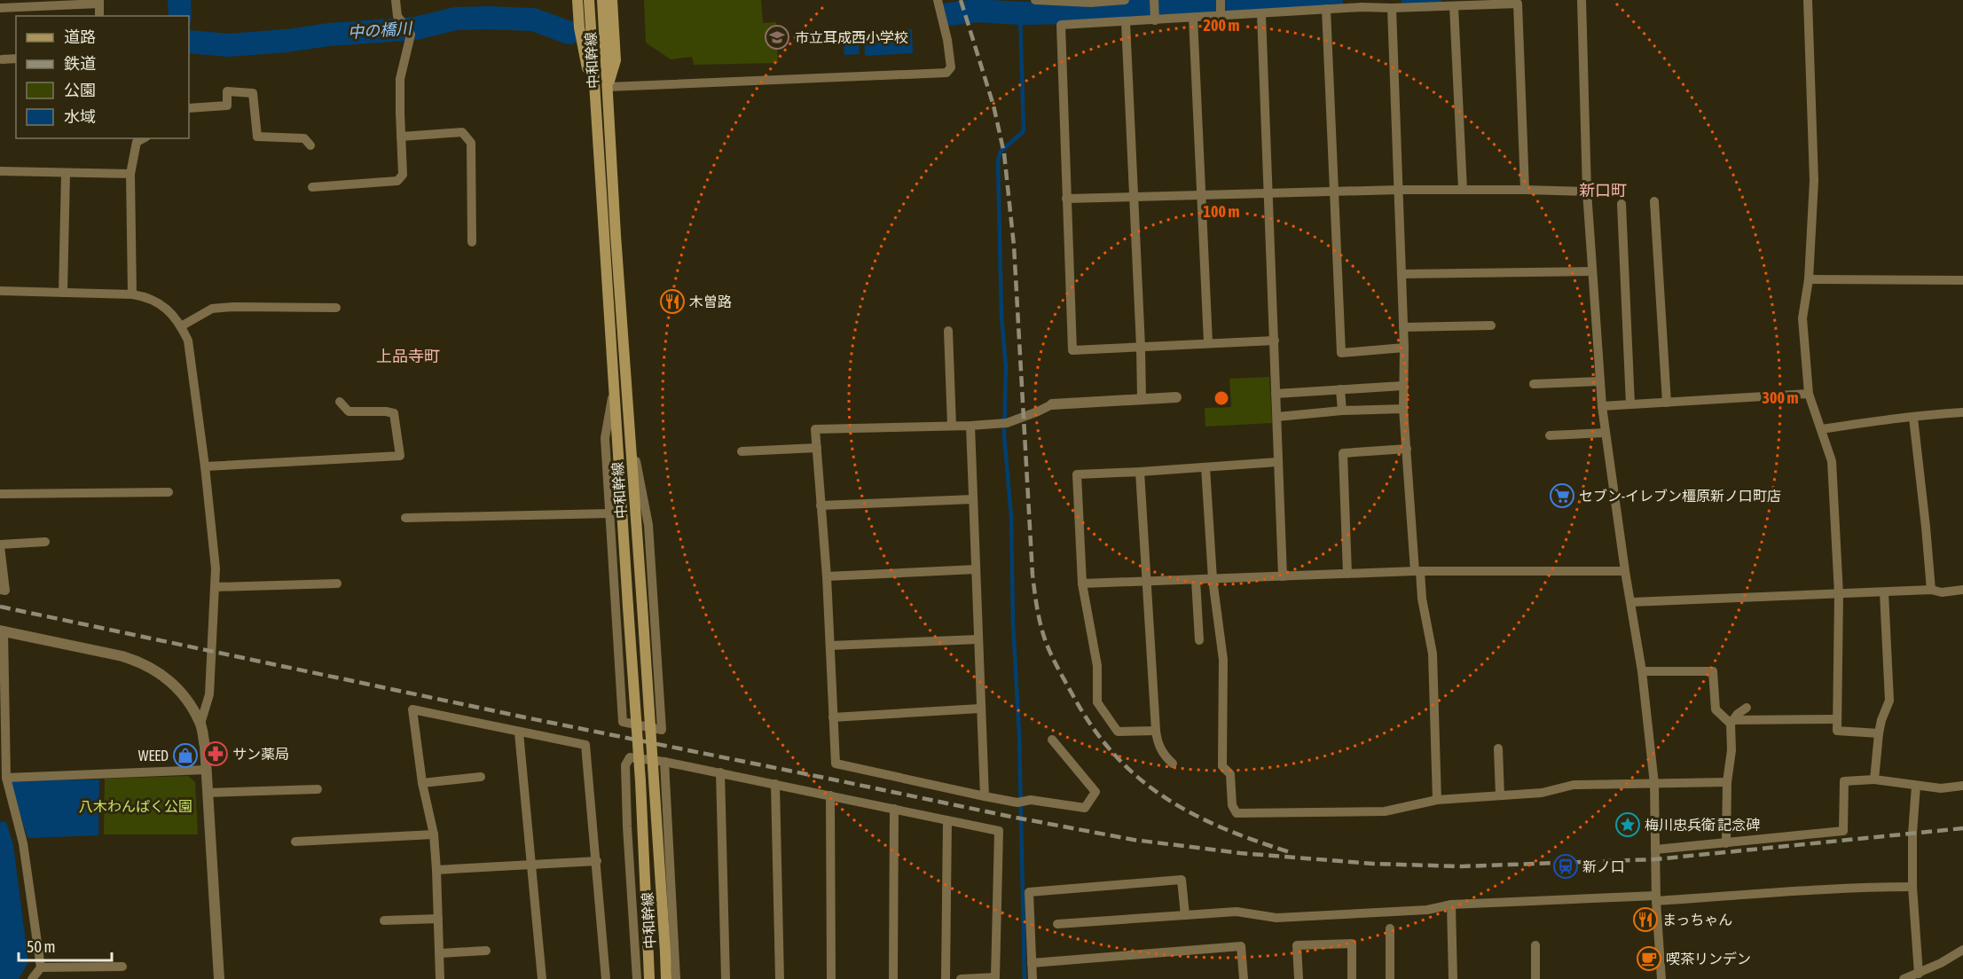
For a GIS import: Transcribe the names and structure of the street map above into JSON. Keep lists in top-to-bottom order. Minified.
{"streets":{"main road":["中和幹線"]},"districts":["新口町","上品寺町"],"water":["中の橋川"],"parks":["八木わんぱく公園"],"places":{"school or university":["市立耳成西小学校"],"restaurant":["木曽路","まっちゃん"],"supermarket":["セブン-イレブン橿原新ノ口町店"],"pharmacy":["サン薬局"],"shop":["WEED"],"place":["梅川忠兵衛 記念碑"],"station":["新ノ口"],"cafe":["喫茶リンデン"]},"legend":["道路","鉄道","公園","水域"],"scale_bar":"50 m","rings":["200 m","100 m","300 m"]}
